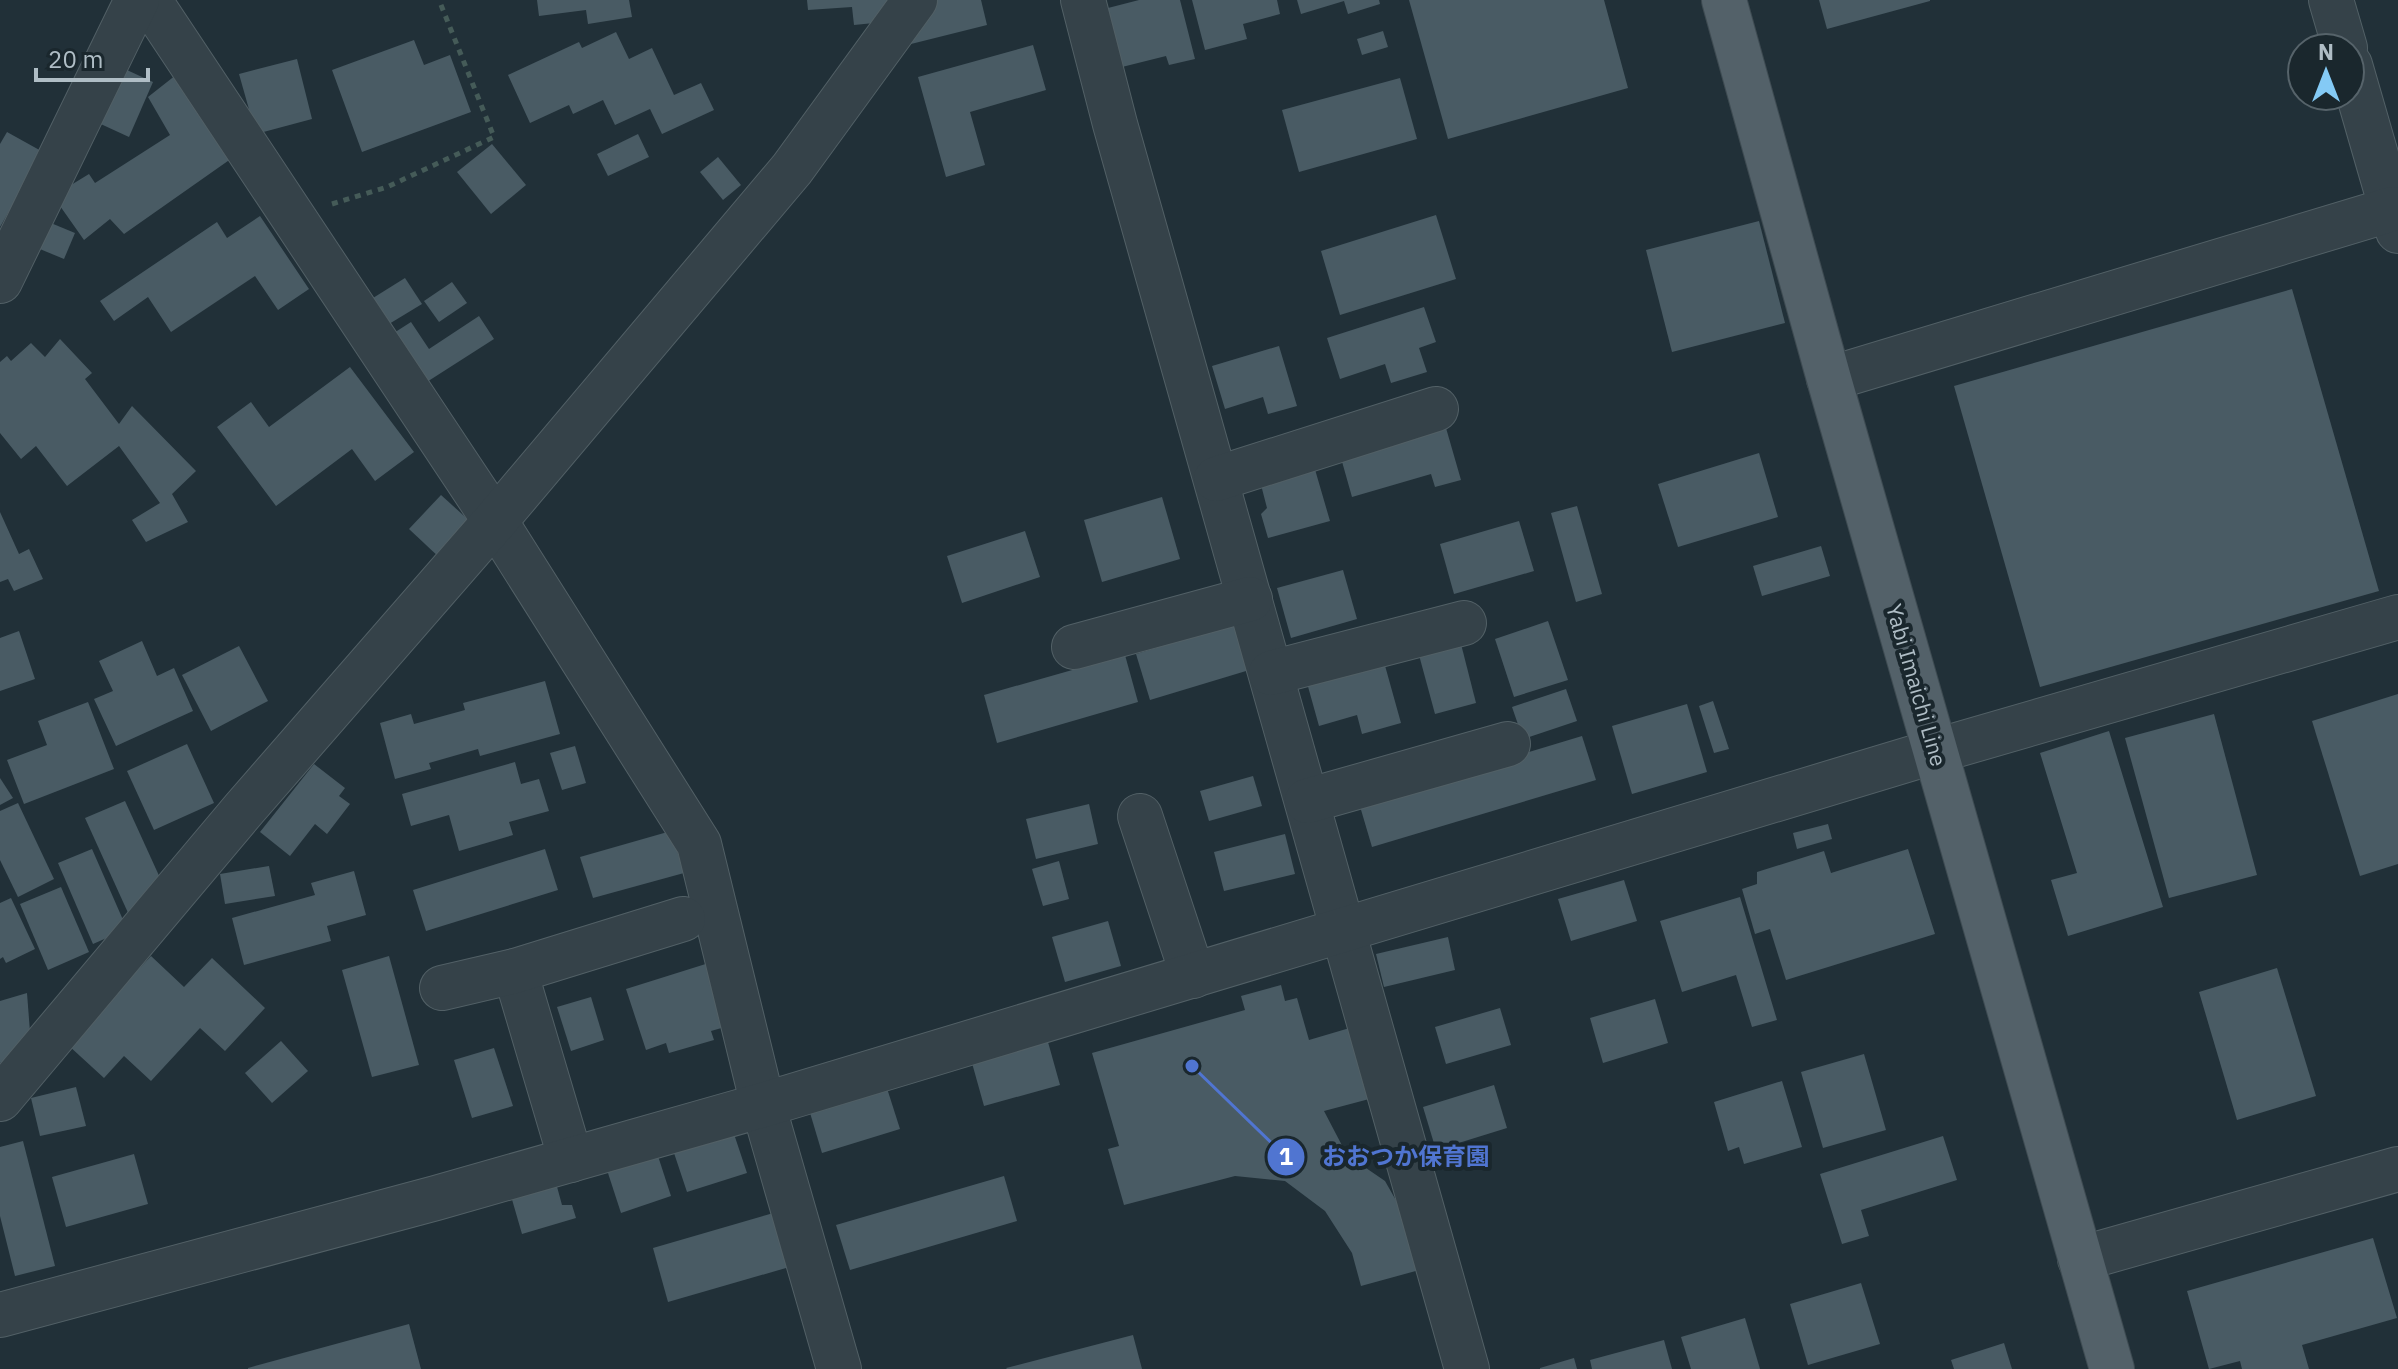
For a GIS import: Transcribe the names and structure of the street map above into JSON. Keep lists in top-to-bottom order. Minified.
{"streets":{"main road":["Yabi Imaichi Line"]},"places":["おおつか保育園"],"scale_bar":"20 m","north":"top"}
